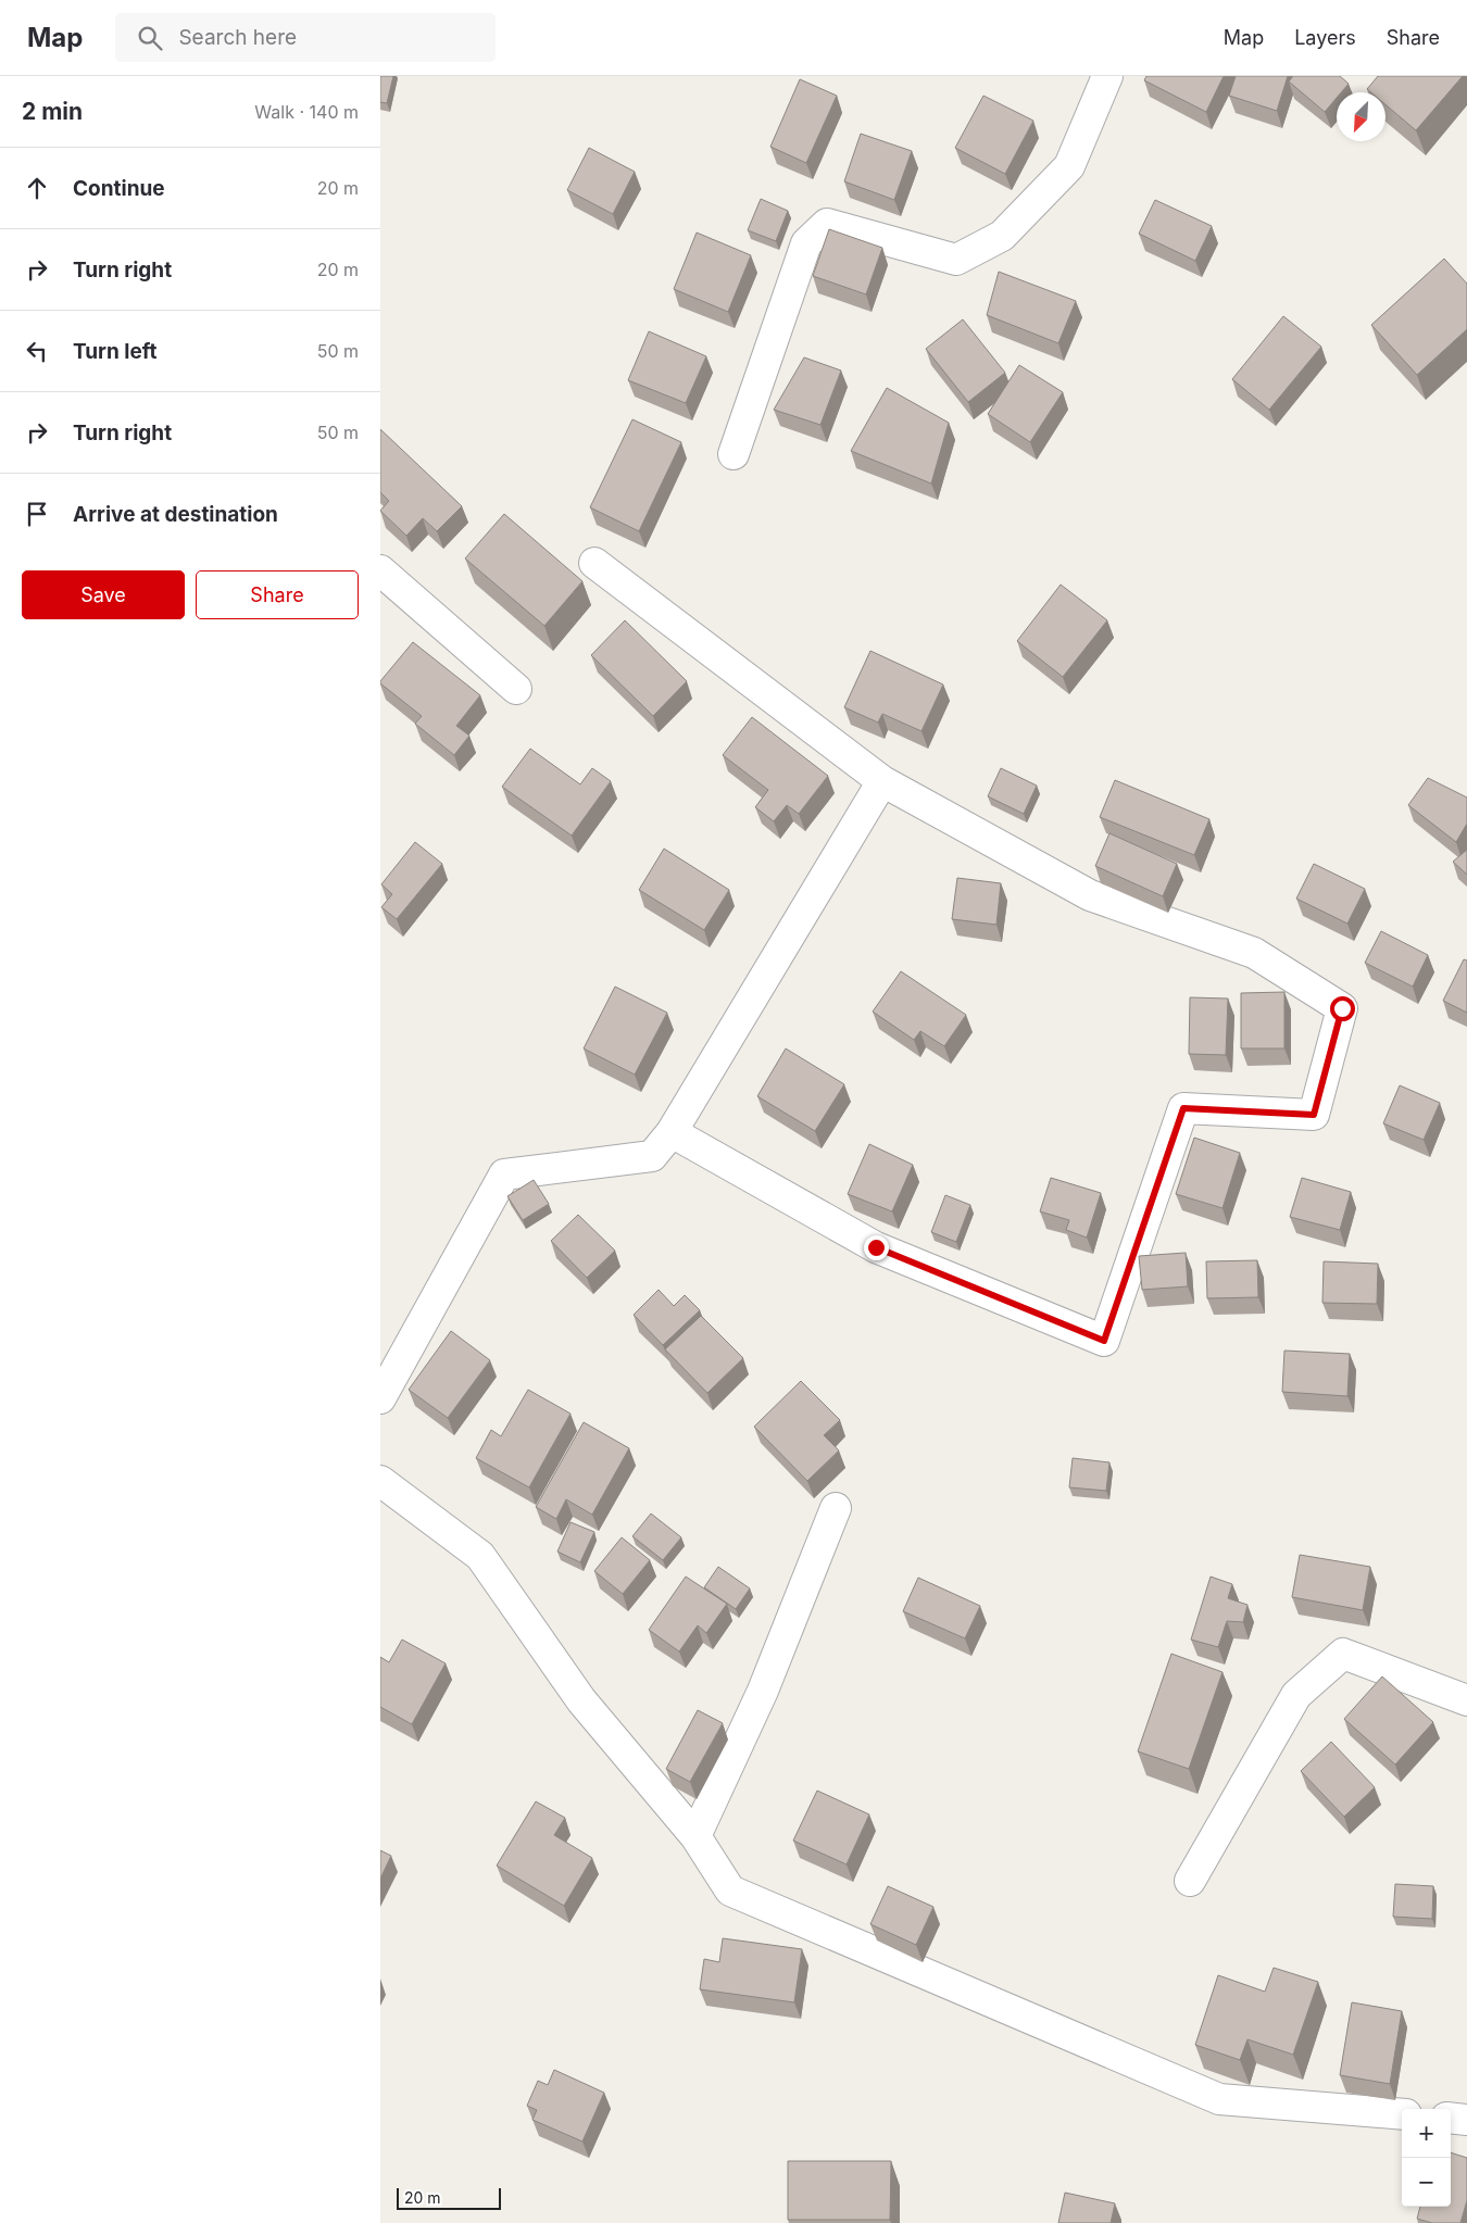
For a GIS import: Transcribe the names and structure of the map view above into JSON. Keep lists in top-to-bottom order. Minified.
{"scale_bar":"20 m","north":"bottom left","page":{"header":"Map","search":"Search here","nav":["Map","Layers","Share"],"heading":["2 min","Walk · 140 m"],"list":[["Continue","20 m"],["Turn right","20 m"],["Turn left","50 m"],["Turn right","50 m"],"Arrive at destination"],"buttons":["Save","Share"],"map_buttons":["+","−"],"scale":"20 m"}}
